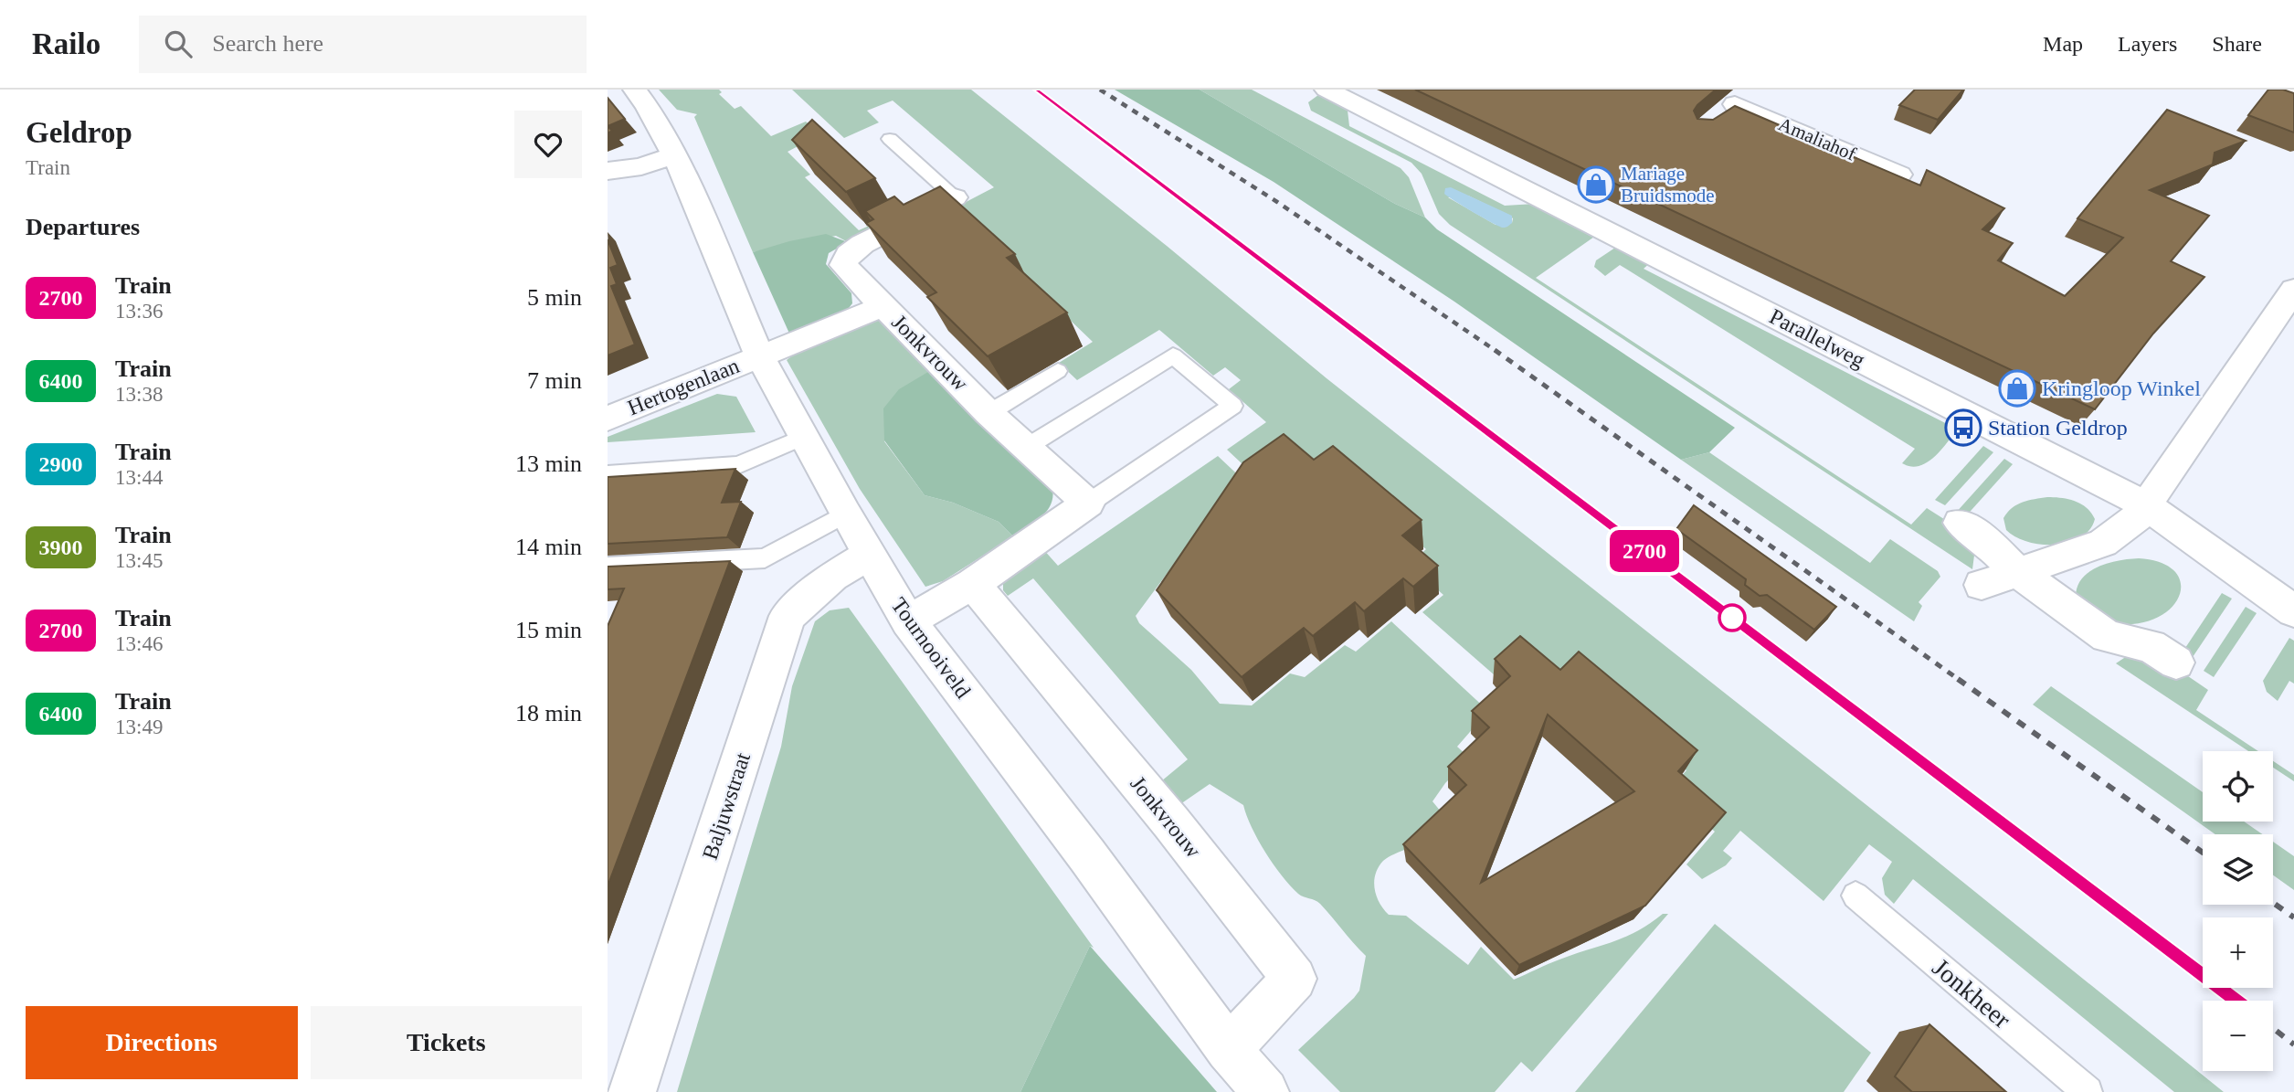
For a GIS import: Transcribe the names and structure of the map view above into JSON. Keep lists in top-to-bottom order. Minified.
{"streets":{"street":["Amaliahof","Parallelweg","Jonkvrouw","Hertogenlaan","Tournooiveld","Baljuwstraat"],"lane":["Jonkheer"]},"crossings":[["Jonkvrouw","Hertogenlaan"],["Jonkvrouw","Tournooiveld"],["Hertogenlaan","Tournooiveld"],["Tournooiveld","Baljuwstraat"]],"places":{"shop":["Mariage Bruidsmode","Kringloop Winkel"],"bus stop":["Station Geldrop"]},"page":{"header":"Railo","search":"Search here","nav":["Map","Layers","Share"],"heading":[["Geldrop","Train"],"Departures"],"on_map":"2700","list":[{"mark":"2700","name":"Train","note":"13:36","value":"5 min"},{"mark":"6400","name":"Train","note":"13:38","value":"7 min"},{"mark":"2900","name":"Train","note":"13:44","value":"13 min"},{"mark":"3900","name":"Train","note":"13:45","value":"14 min"},{"mark":"2700","name":"Train","note":"13:46","value":"15 min"},{"mark":"6400","name":"Train","note":"13:49","value":"18 min"}],"map_buttons":["+","−"],"buttons":["Directions","Tickets"]}}
